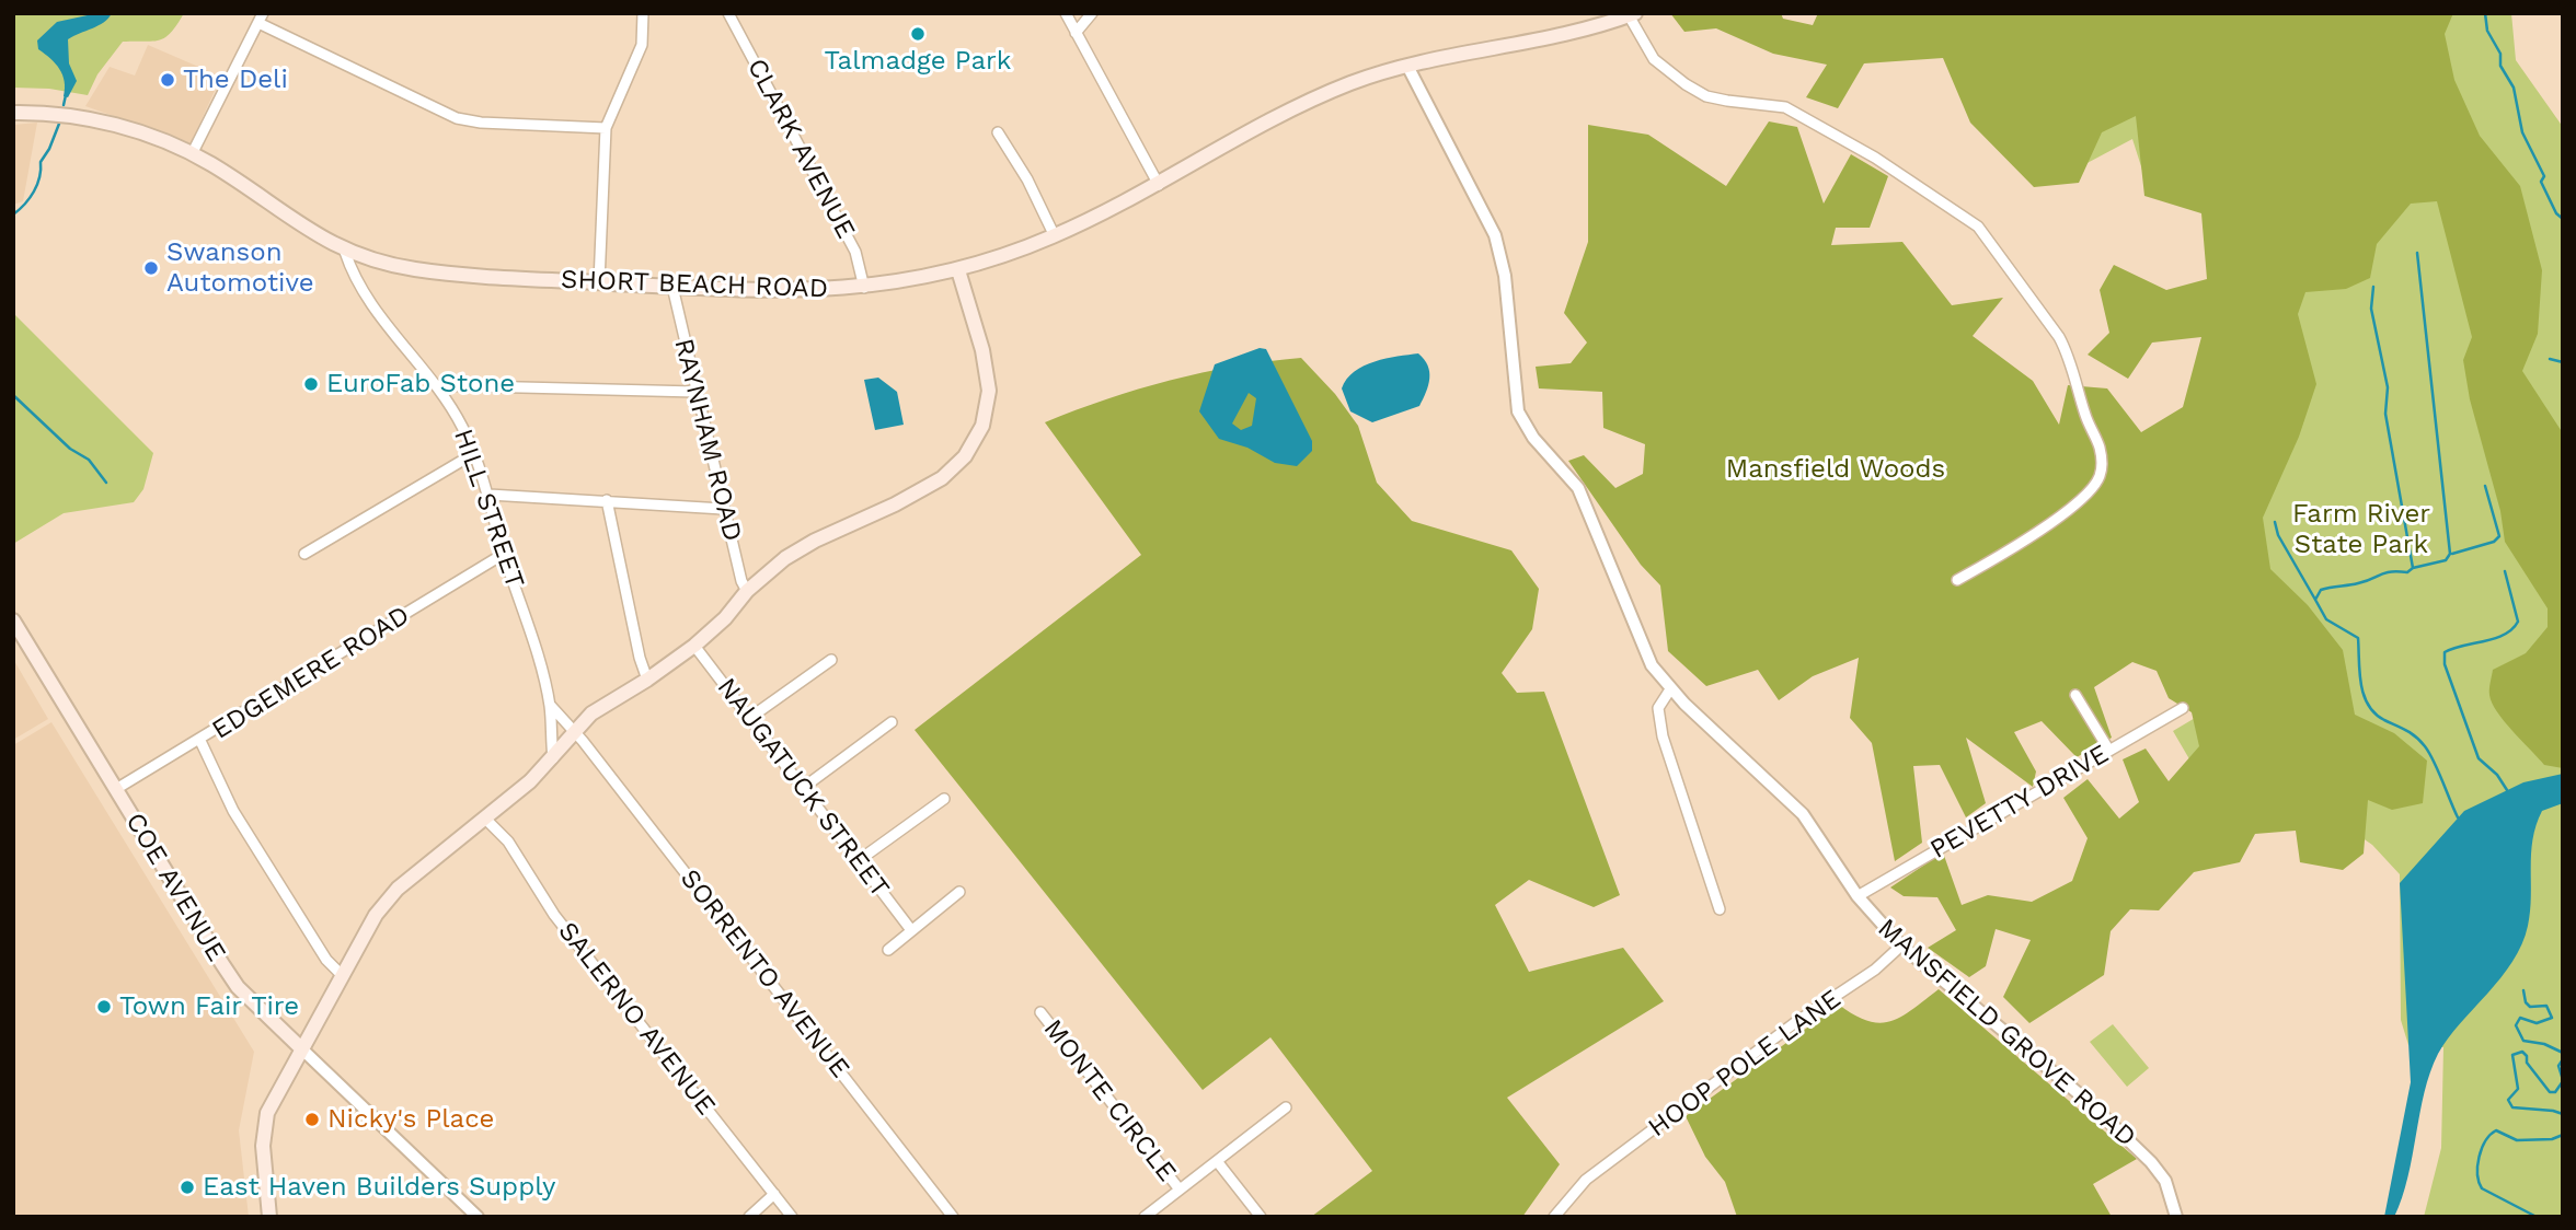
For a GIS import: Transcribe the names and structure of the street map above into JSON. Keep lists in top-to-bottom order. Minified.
{"streets":{"main road":["SHORT BEACH ROAD","COE AVENUE"],"street":["CLARK AVENUE","RAYNHAM ROAD","HILL STREET","EDGEMERE ROAD","NAUGATUCK STREET","PEVETTY DRIVE","SORRENTO AVENUE","SALERNO AVENUE","MANSFIELD GROVE ROAD","HOOP POLE LANE","MONTE CIRCLE"]},"crossings":[["CLARK AVENUE","SHORT BEACH ROAD"],["SHORT BEACH ROAD","RAYNHAM ROAD"],["SHORT BEACH ROAD","HILL STREET"],["SHORT BEACH ROAD","MANSFIELD GROVE ROAD"],["HILL STREET","EDGEMERE ROAD"],["HILL STREET","SORRENTO AVENUE"],["EDGEMERE ROAD","COE AVENUE"],["PEVETTY DRIVE","MANSFIELD GROVE ROAD"],["MANSFIELD GROVE ROAD","HOOP POLE LANE"]],"parks":["Mansfield Woods","Farm River State Park"],"places":["Talmadge Park","The Deli","Swanson Automotive","EuroFab Stone","Town Fair Tire","Nicky's Place","East Haven Builders Supply"]}
